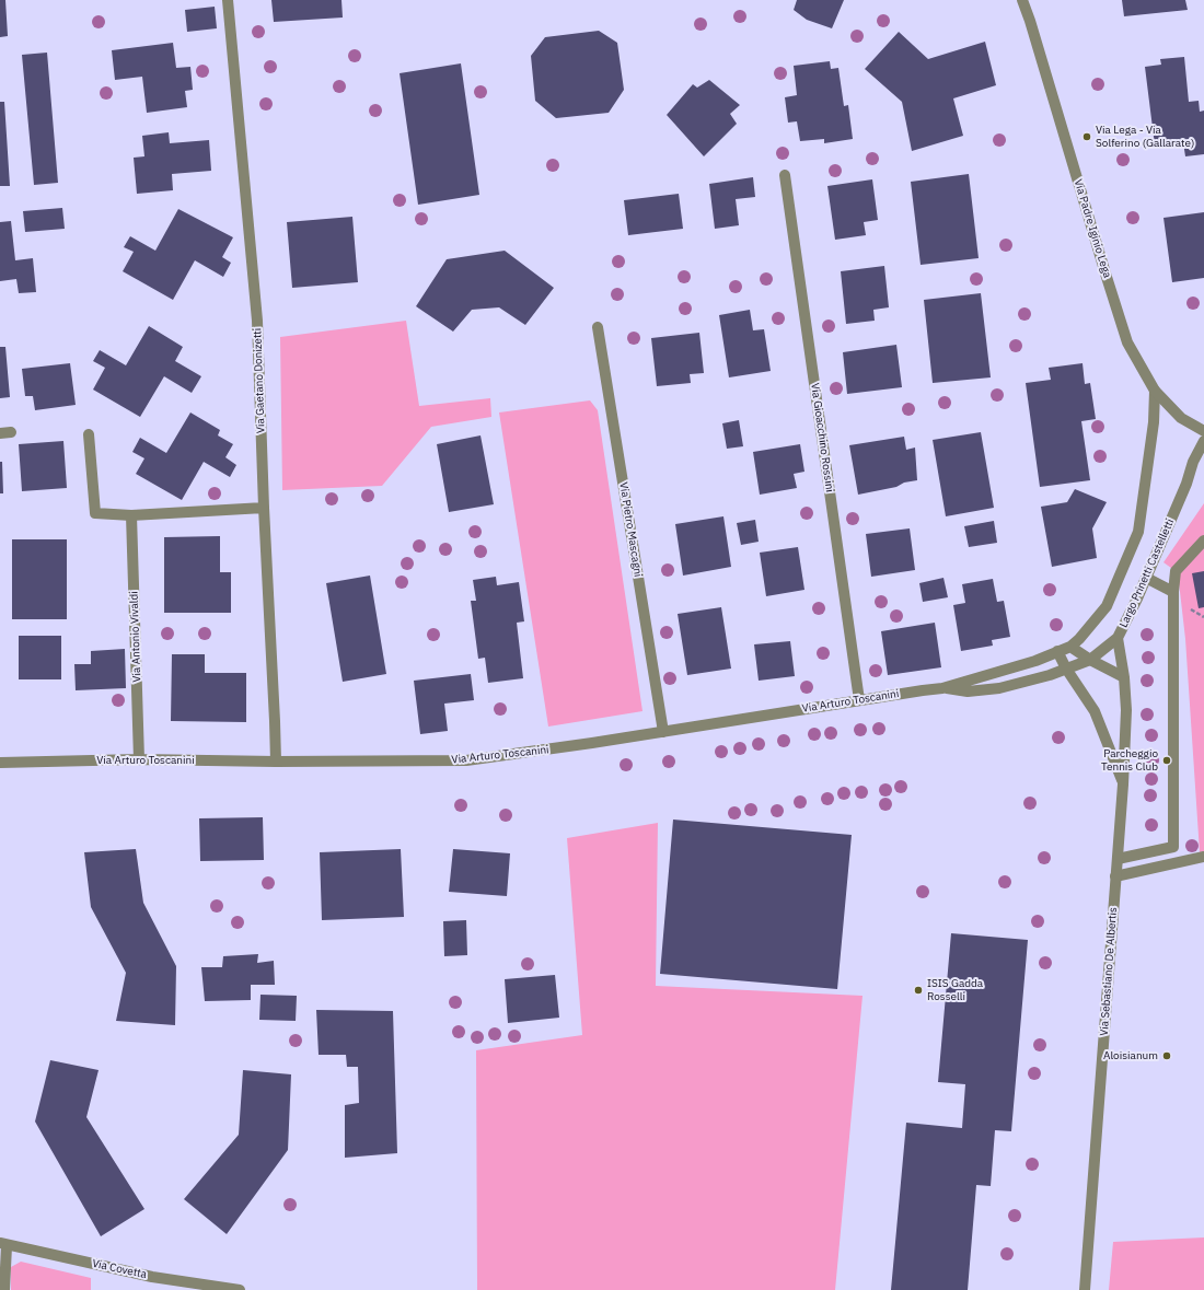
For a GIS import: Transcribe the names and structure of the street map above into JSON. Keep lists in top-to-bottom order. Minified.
{"streets":{"street":["Via Padre Iginio Lega","Via Gaetano Donizetti","Via Gioacchino Rossini","Via Pietro Mascagni","Largo Prinetti Castelletti","Via Antonio Vivaldi","Via Arturo Toscanini","Via Sebastiano De Albertis","Via Covetta"]},"crossings":[["Via Gaetano Donizetti","Via Arturo Toscanini"],["Via Gioacchino Rossini","Via Arturo Toscanini"],["Via Pietro Mascagni","Via Arturo Toscanini"],["Largo Prinetti Castelletti","Via Arturo Toscanini"],["Largo Prinetti Castelletti","Via Sebastiano De Albertis"],["Via Antonio Vivaldi","Via Arturo Toscanini"]],"places":["Via Lega - Via Solferino (Gallarate)","Parcheggio Tennis Club","ISIS Gadda Rosselli","Aloisianum"]}
